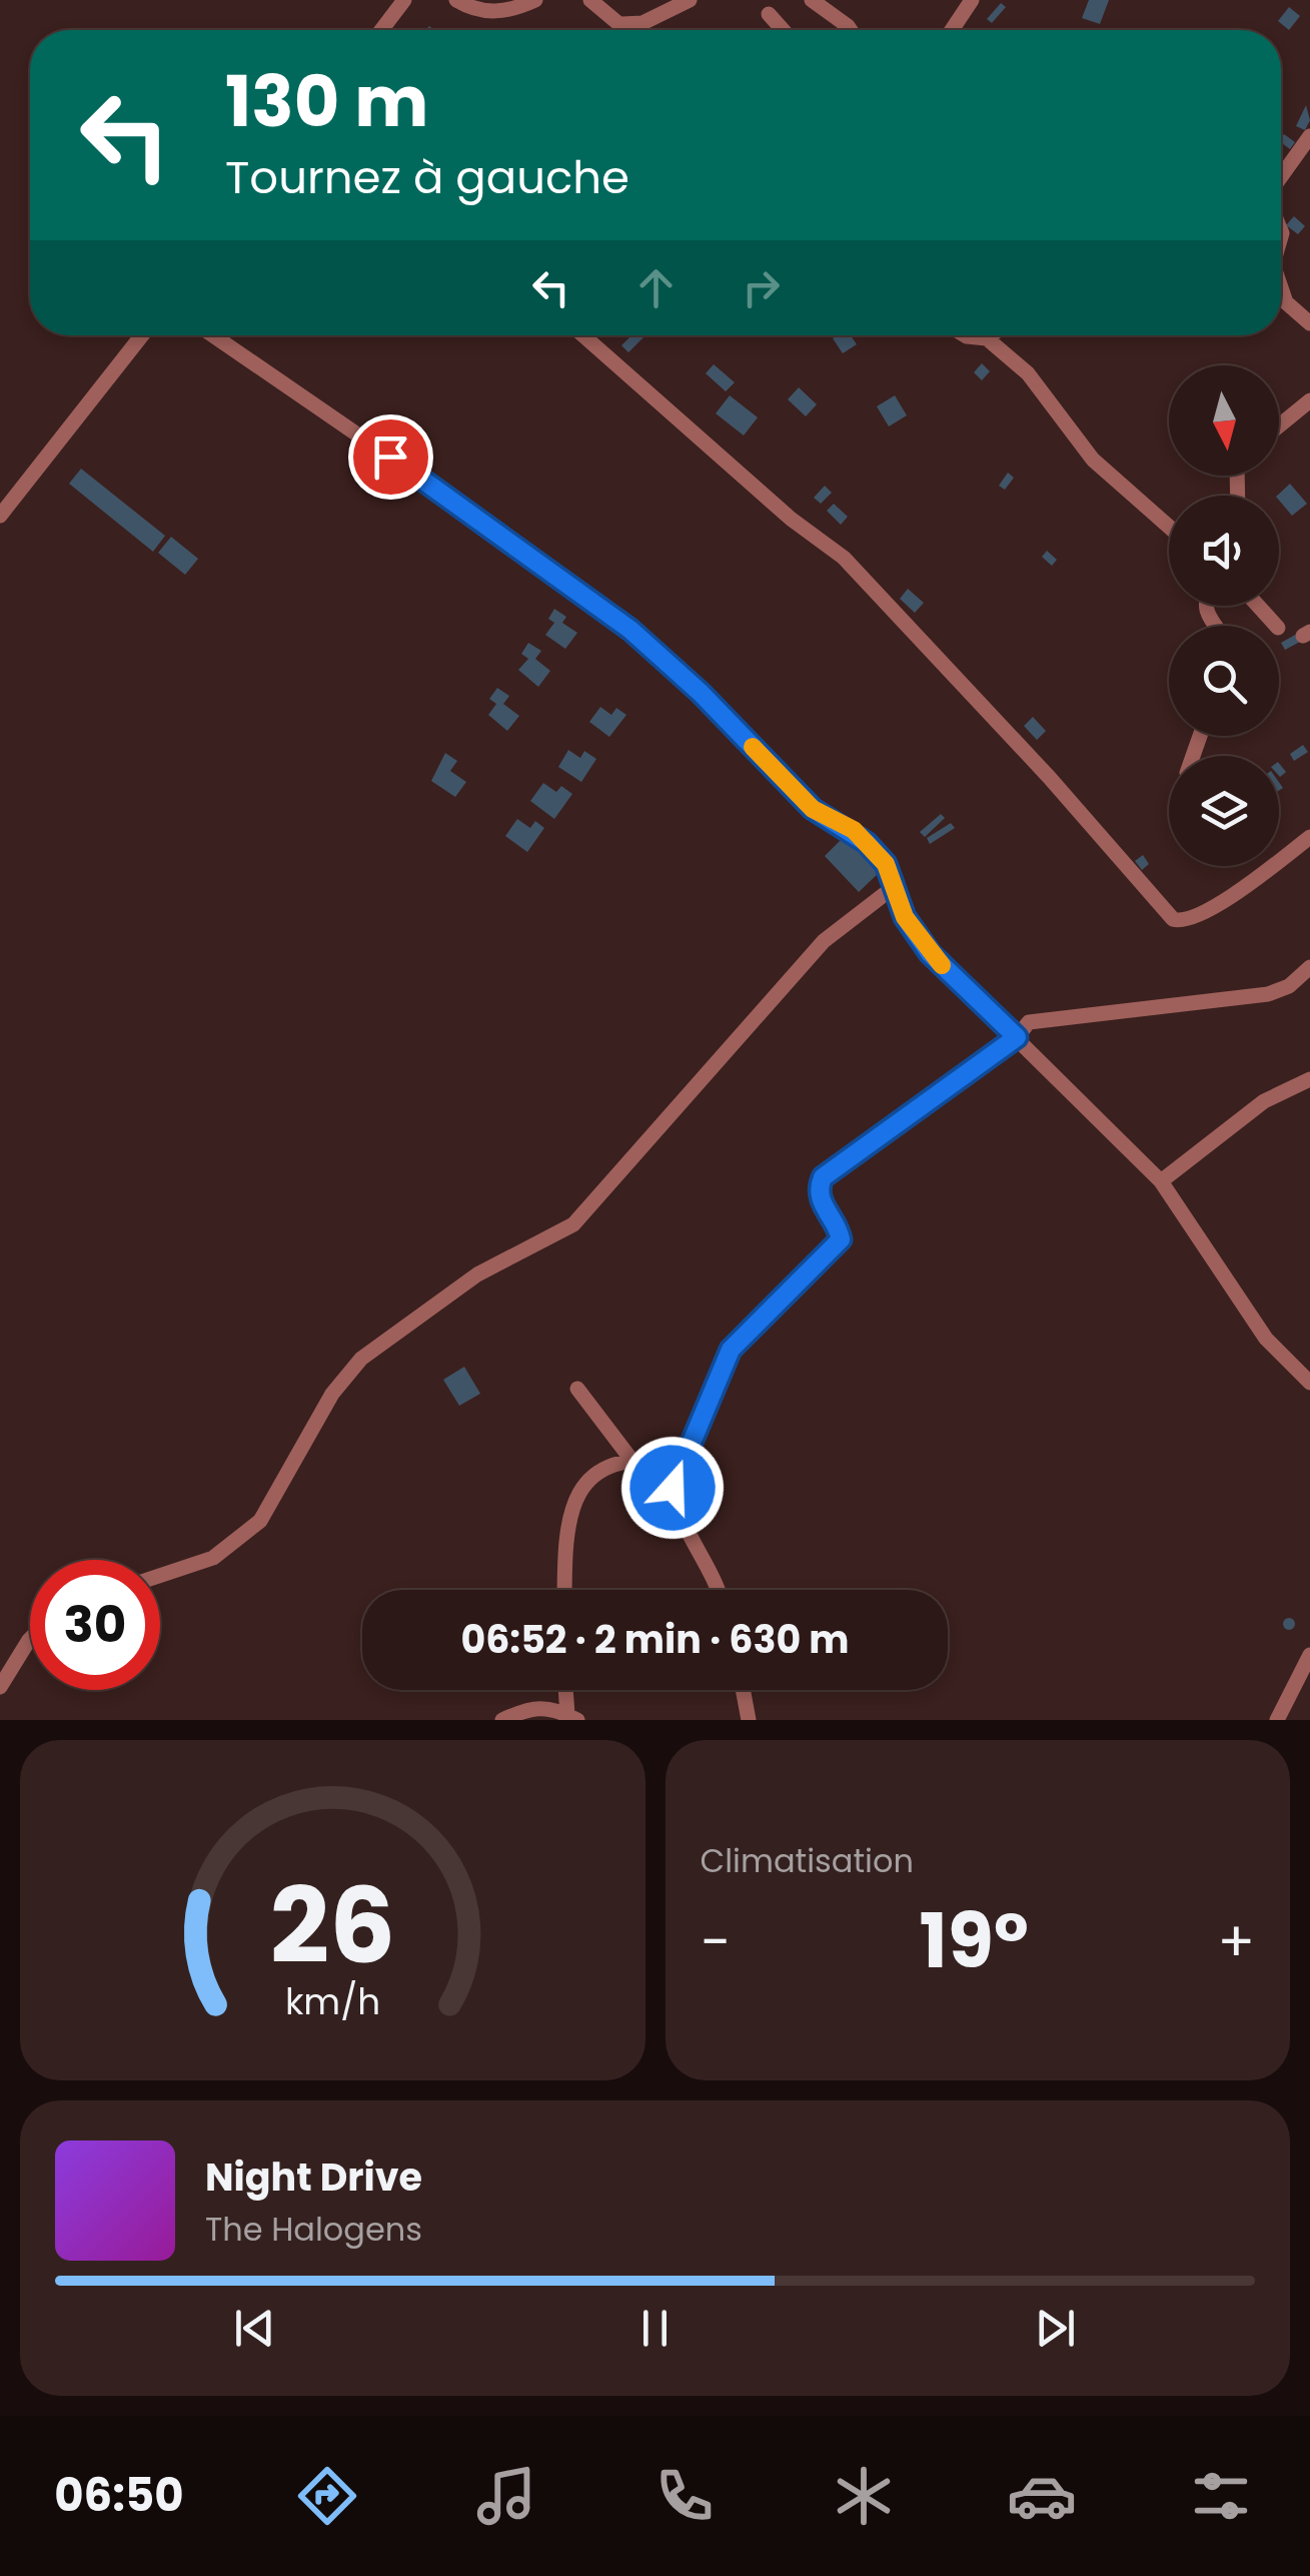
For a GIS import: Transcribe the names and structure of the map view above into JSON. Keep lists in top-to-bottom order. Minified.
{"north":"bottom","page":{"turn":["130 m","Tournez à gauche"],"limit":"30","trip":"06:52 · 2 min · 630 m","tile":"Climatisation","heat":["−","19°","+"],"song":["Night Drive","The Halogens"],"tabs":"06:50","gauge":["26","km/h"]}}
